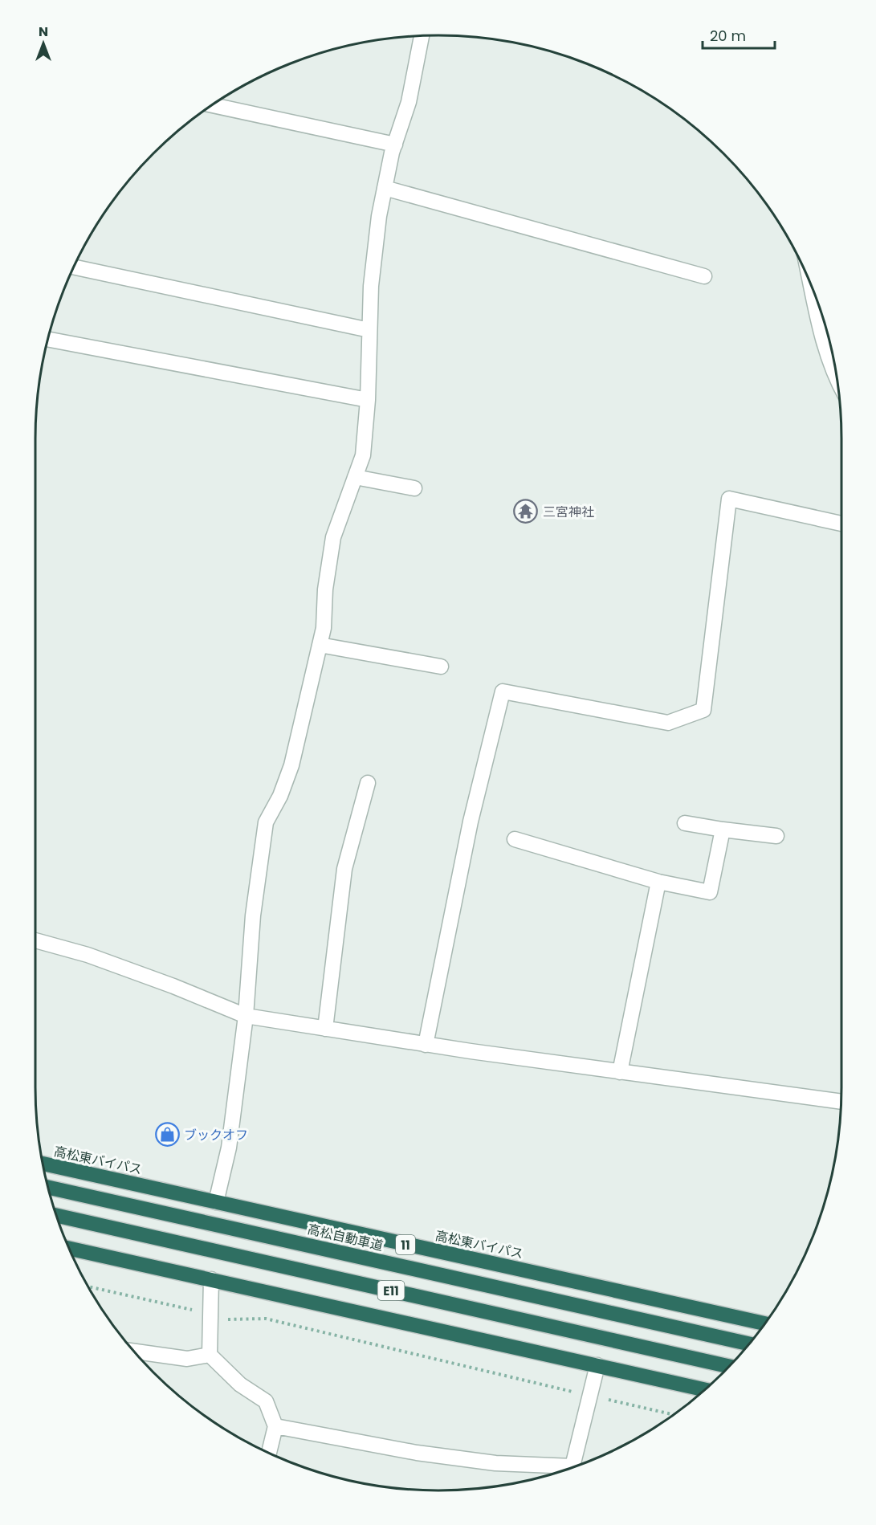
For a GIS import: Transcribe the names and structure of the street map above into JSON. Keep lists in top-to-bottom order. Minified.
{"streets":{"highway":["高松東バイパス","高松自動車道","11","E11"]},"places":{"temple":["三宮神社"],"shop":["ブックオフ"]},"scale_bar":"20 m","north":"top"}
